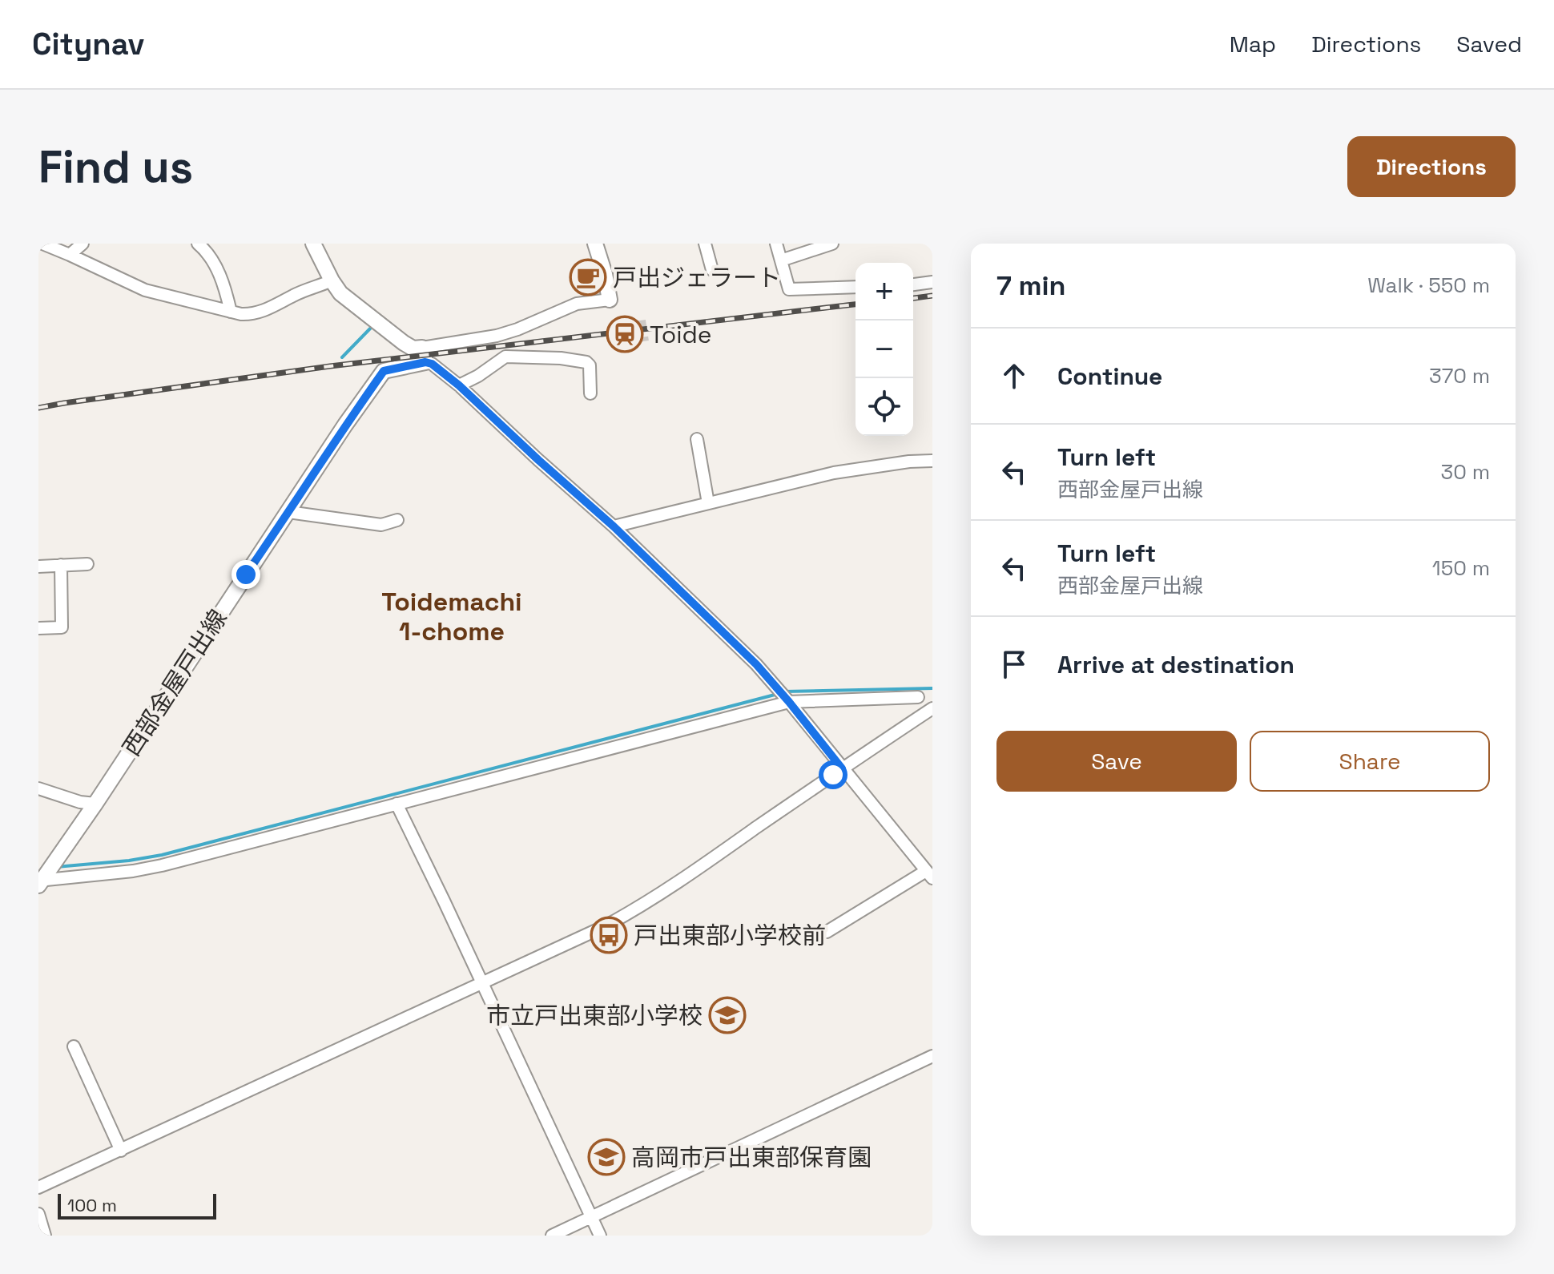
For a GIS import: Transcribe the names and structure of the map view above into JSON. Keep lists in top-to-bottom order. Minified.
{"streets":{"main road":["西部金屋戸出線"]},"districts":["Toidemachi 1-chome"],"places":{"cafe":["戸出ジェラート"],"station":["Toide"],"bus stop":["戸出東部小学校前"],"school or university":["市立戸出東部小学校","高岡市戸出東部保育園"]},"scale_bar":"100 m","page":{"header":"Citynav","nav":["Map","Directions","Saved"],"buttons":["Directions",["Save","Share"]],"title":"Find us","heading":["7 min","Walk · 550 m"],"map_buttons":["+","−"],"list":[["Continue","370 m"],["Turn left","西部金屋戸出線","30 m"],["Turn left","西部金屋戸出線","150 m"],"Arrive at destination"],"scale":"100 m"}}
